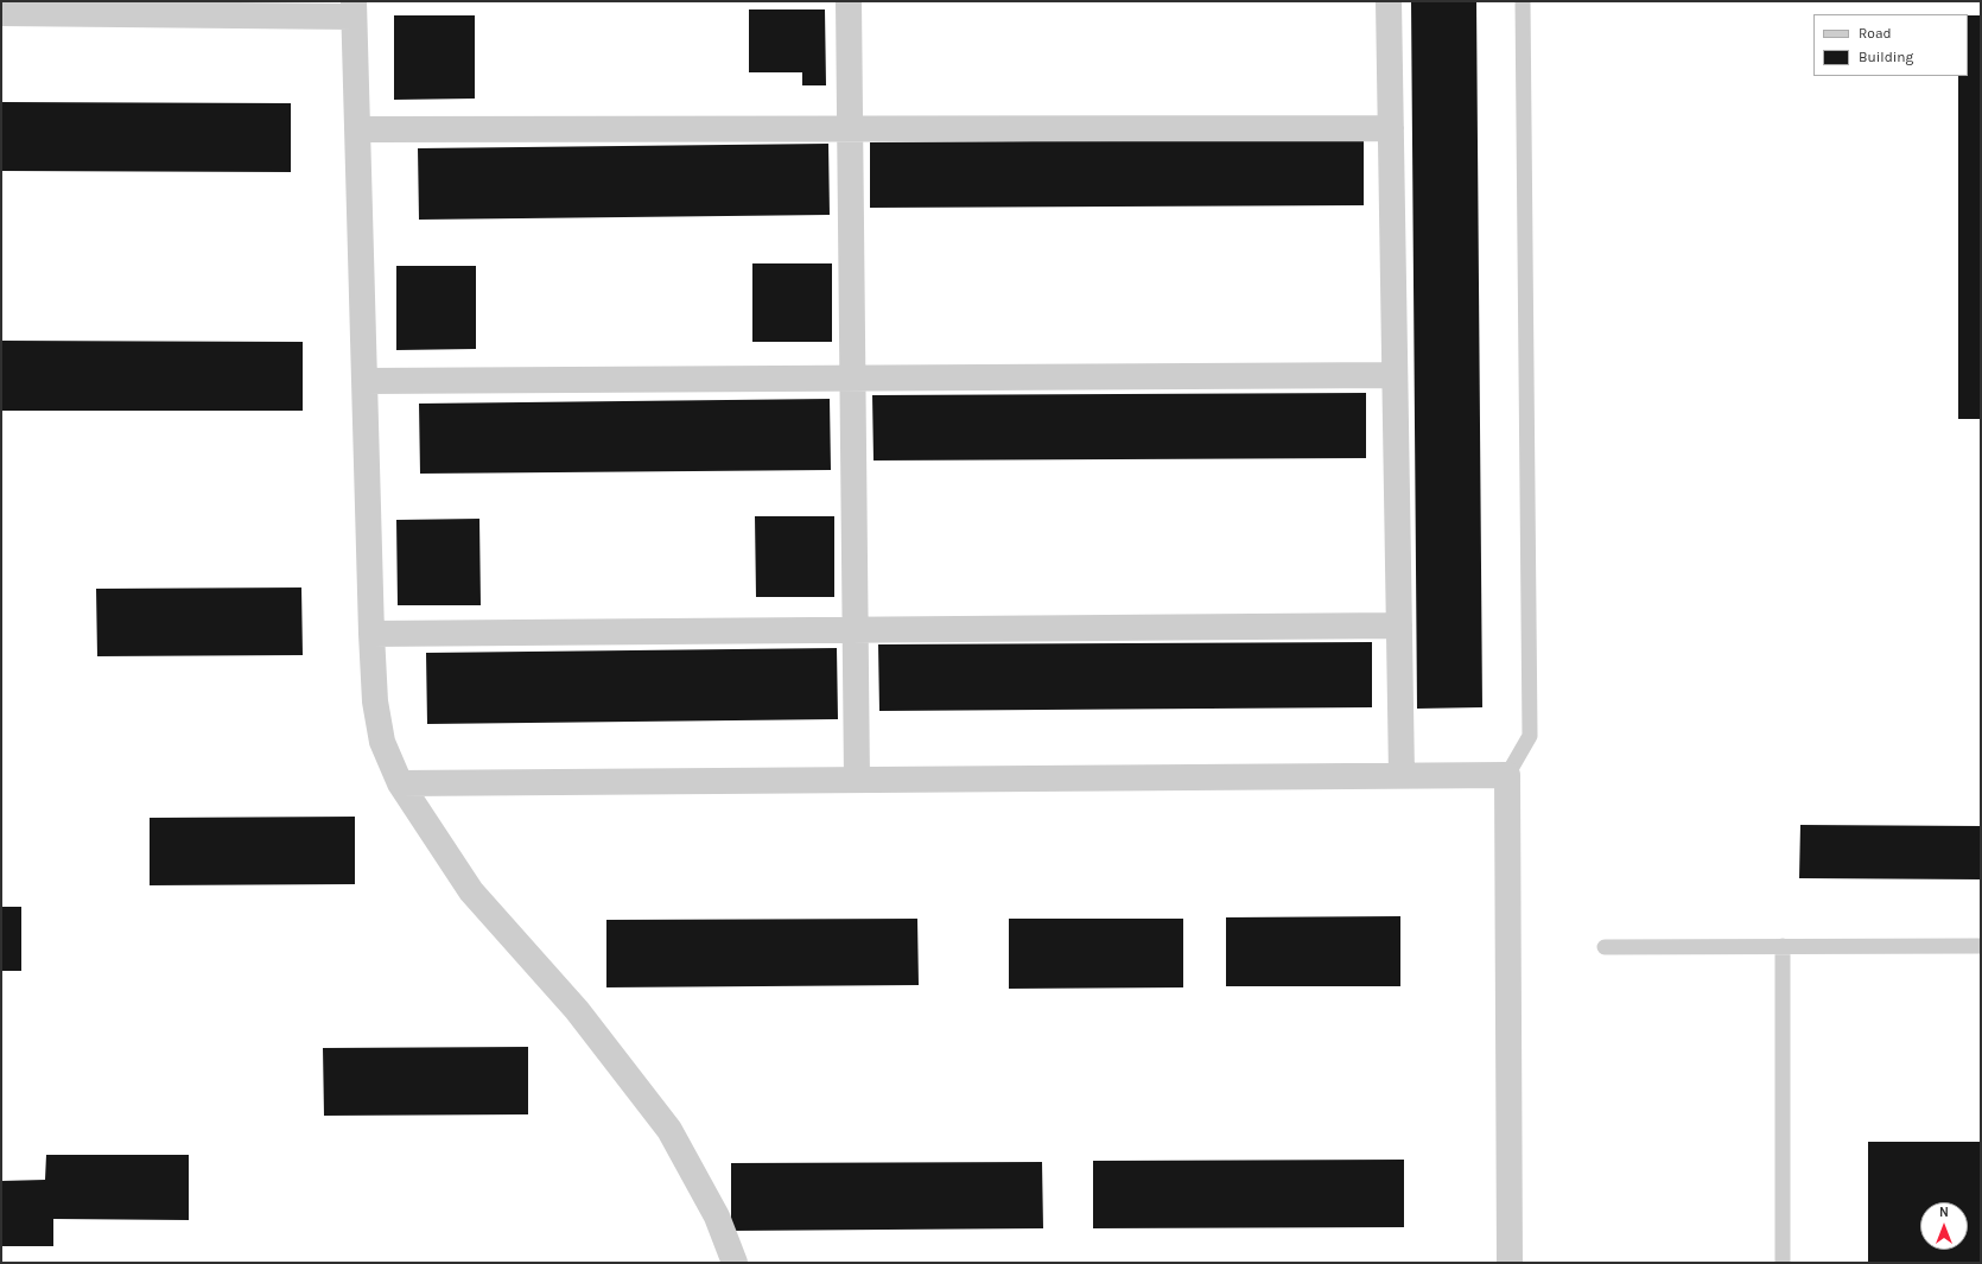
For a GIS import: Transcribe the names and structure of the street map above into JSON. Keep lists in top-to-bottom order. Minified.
{"legend":["Road","Building"],"north":"top"}
